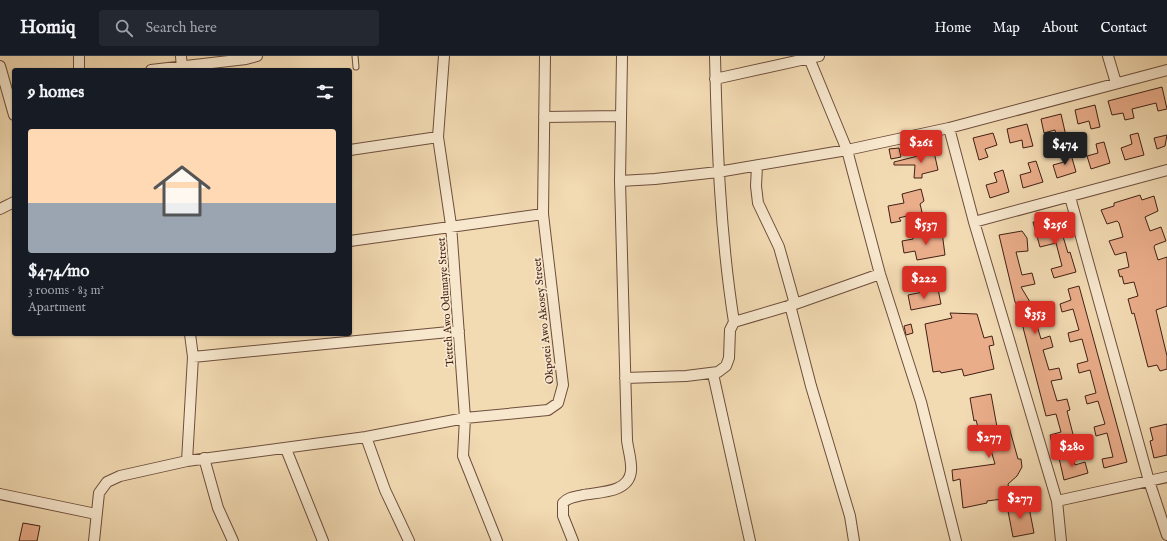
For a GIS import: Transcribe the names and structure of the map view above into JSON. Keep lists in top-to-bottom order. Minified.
{"streets":{"street":["Tetteh Awo Odumaye Street","Okpotei Awo Akosey Street"]},"crossings":[["Tetteh Awo Odumaye Street","Okpotei Awo Akosey Street"]],"page":{"header":"Homiq","search":"Search here","nav":["Home","Map","About","Contact"],"heading":"9 homes","list":[{"name":"$474/mo","note":"3 rooms · 83 m² · Apartment"}],"price":["$261","$474","$537","$256","$222","$353","$277","$280","$277"]}}
